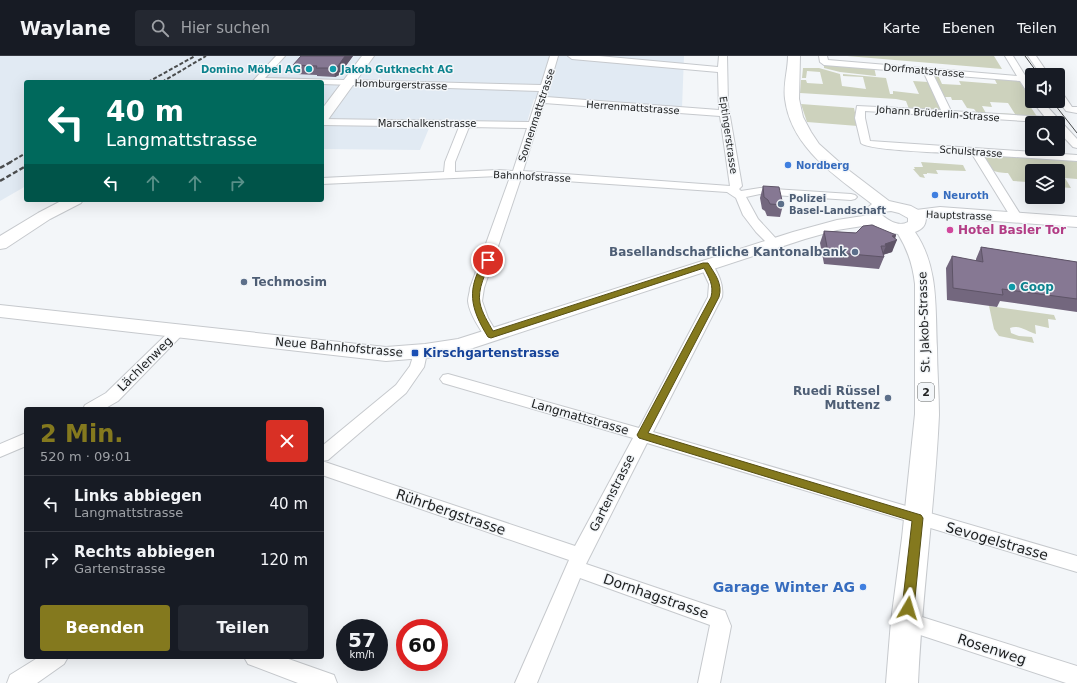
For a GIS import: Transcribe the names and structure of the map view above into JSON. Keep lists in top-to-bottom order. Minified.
{"streets":{"main road":["St. Jakob-Strasse","2"],"street":["Dorfmattstrasse","Homburgerstrasse","Herrenmattstrasse","Johann Brüderlin-Strasse","Sonnenmattstrasse","Marschalkenstrasse","Eptingerstrasse","Schulstrasse","Bahnhofstrasse","Hauptstrasse","Neue Bahnhofstrasse","Lächlenweg","Langmattstrasse","Gartenstrasse","Rührbergstrasse","Sevogelstrasse","Dornhagstrasse","Rosenweg"]},"crossings":[["Homburgerstrasse","Sonnenmattstrasse"],["Herrenmattstrasse","Sonnenmattstrasse"],["Herrenmattstrasse","Eptingerstrasse"],["Johann Brüderlin-Strasse","Schulstrasse"],["Sonnenmattstrasse","Marschalkenstrasse"],["Sonnenmattstrasse","Bahnhofstrasse"],["Eptingerstrasse","Bahnhofstrasse"],["Hauptstrasse","St. Jakob-Strasse"],["St. Jakob-Strasse","Langmattstrasse"],["St. Jakob-Strasse","Sevogelstrasse"],["St. Jakob-Strasse","Rosenweg"],["Neue Bahnhofstrasse","Lächlenweg"],["Neue Bahnhofstrasse","Gartenstrasse"],["Langmattstrasse","Gartenstrasse"],["Langmattstrasse","Sevogelstrasse"],["Gartenstrasse","Rührbergstrasse"],["Gartenstrasse","Dornhagstrasse"],["Rührbergstrasse","Dornhagstrasse"]],"places":{"other":["Domino Möbel AG","Jakob Gutknecht AG","Nordberg","Neuroth","Polizei Basel-Landschaft","Hotel Basler Tor","Basellandschaftliche Kantonalbank","Techmosim","Coop","Ruedi Rüssel Muttenz","Garage Winter AG"],"transit":["Kirschgartenstrasse"]},"page":{"header":"Waylane","search":"Hier suchen","nav":["Karte","Ebenen","Teilen"],"turn":["40 m","Langmattstrasse"],"heading":["2 Min.","520 m · 09:01"],"list":[{"name":"Links abbiegen","note":"Langmattstrasse","value":"40 m"},{"name":"Rechts abbiegen","note":"Gartenstrasse","value":"120 m"}],"buttons":["Beenden","Teilen"],"speed":"57 km/h","limit":"60"}}
